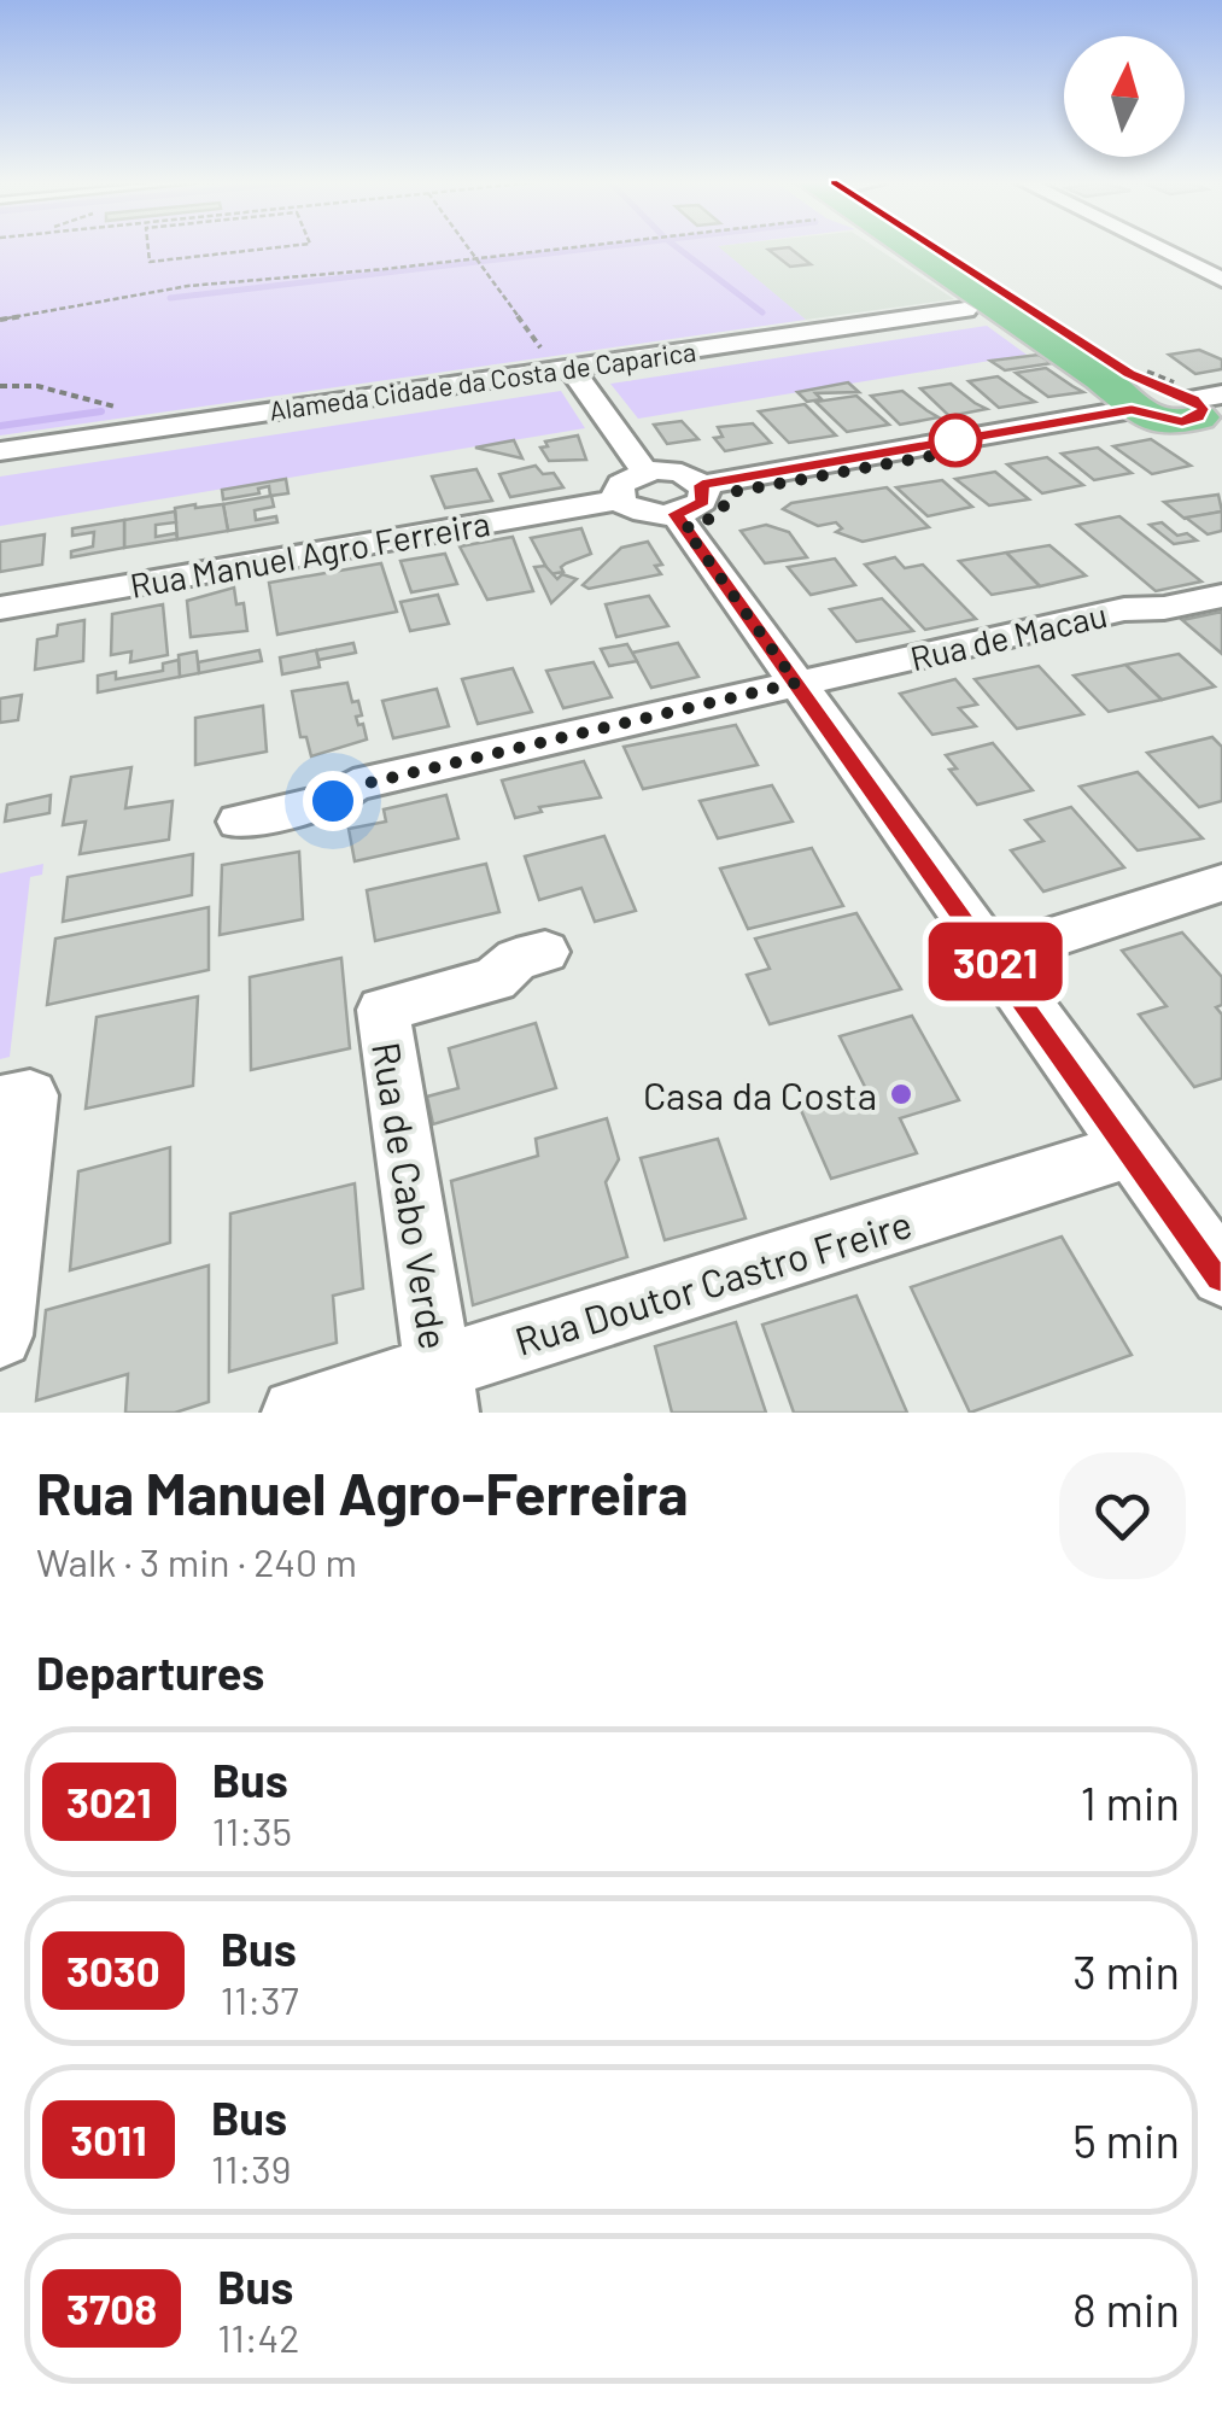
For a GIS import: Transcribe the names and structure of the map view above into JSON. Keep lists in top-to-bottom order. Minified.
{"streets":{"street":["Alameda Cidade da Costa de Caparica","Rua Manuel Agro Ferreira","Rua de Macau","Rua de Cabo Verde","Rua Doutor Castro Freire"]},"crossings":[["Rua de Cabo Verde","Rua Doutor Castro Freire"]],"places":["Casa da Costa"],"lines":["bus line 3021"],"north":"top","page":{"on_map":"3021","heading":[["Rua Manuel Agro-Ferreira","Walk · 3 min · 240 m"],"Departures"],"list":[{"mark":"3021","name":"Bus","note":"11:35","value":"1 min"},{"mark":"3030","name":"Bus","note":"11:37","value":"3 min"},{"mark":"3011","name":"Bus","note":"11:39","value":"5 min"},{"mark":"3708","name":"Bus","note":"11:42","value":"8 min"}]}}
